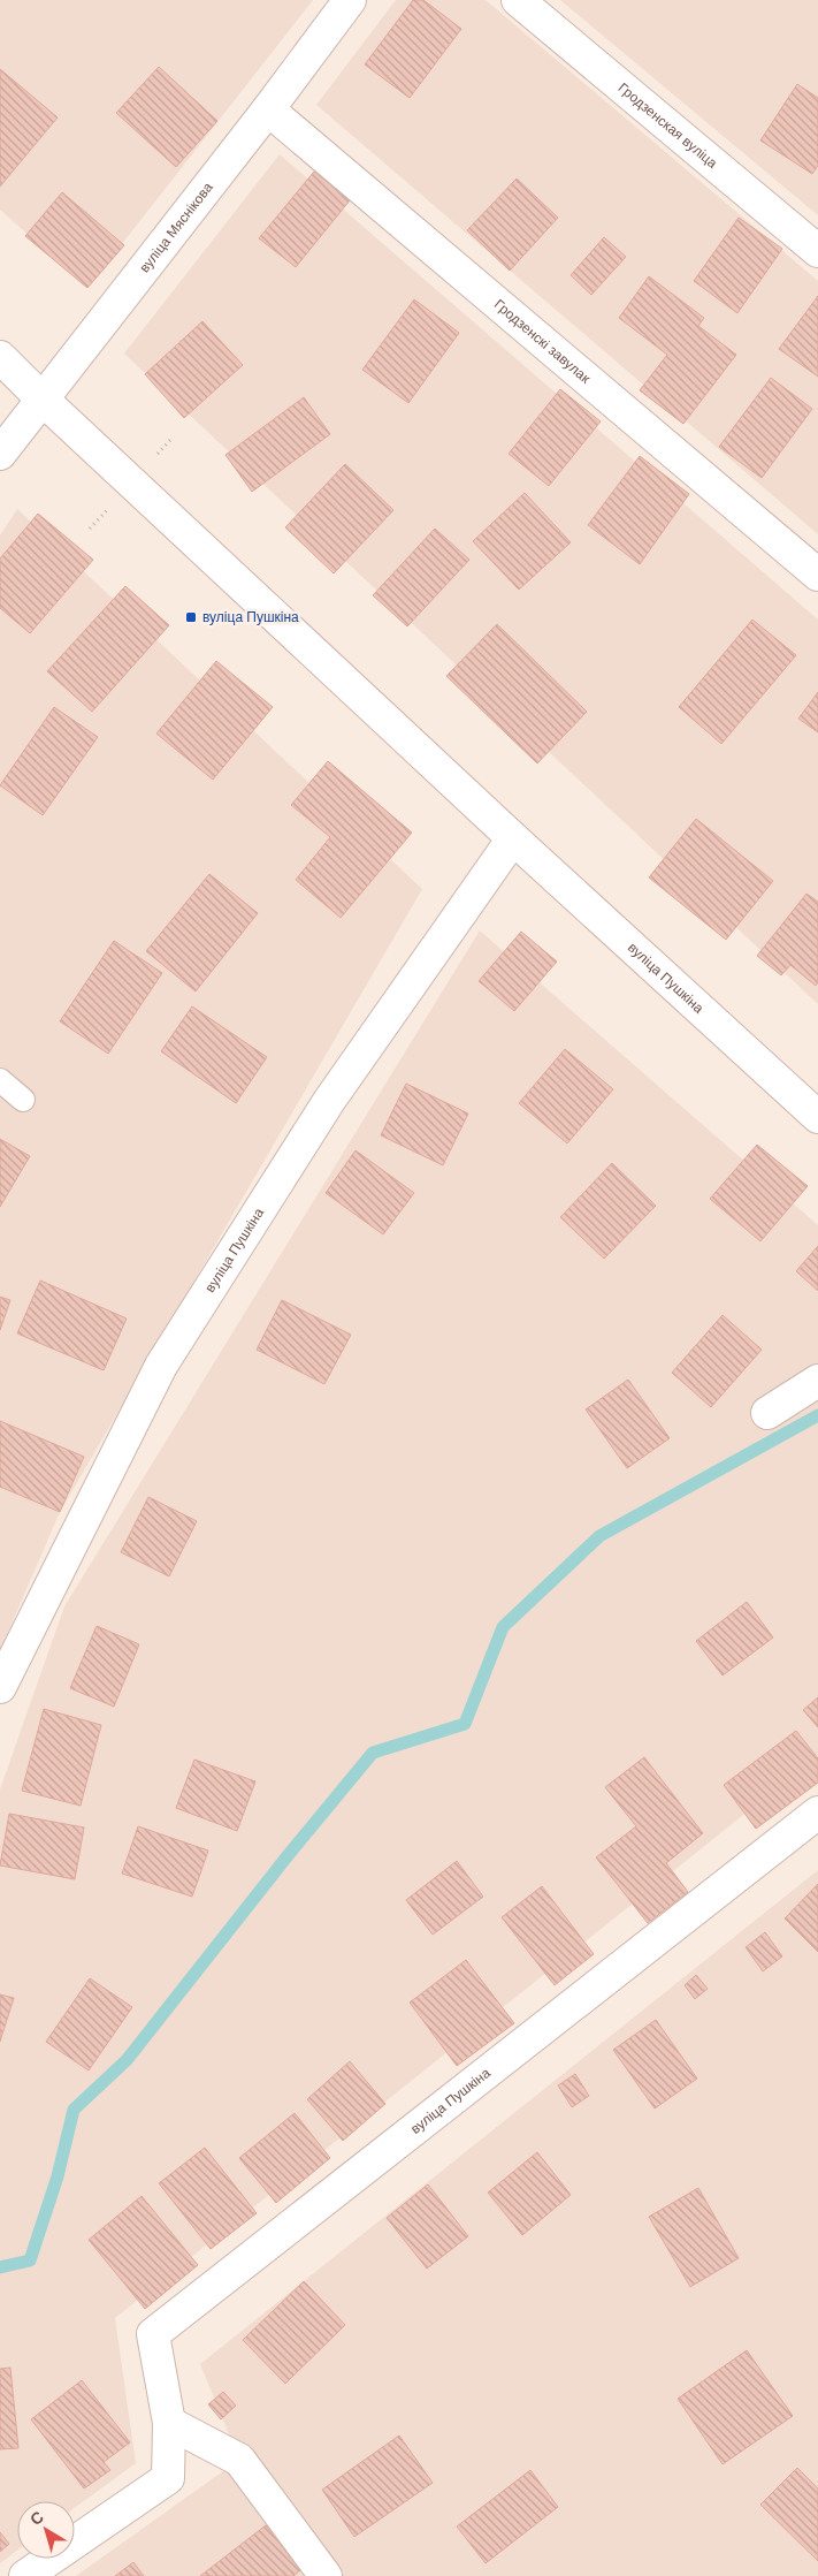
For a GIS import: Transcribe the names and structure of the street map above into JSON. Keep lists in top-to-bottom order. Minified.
{"streets":{"street":["Гродзенская вуліца","вуліца Мяснікова","Гродзенскі завулак","вуліца Пушкіна"]},"crossings":[["вуліца Мяснікова","Гродзенскі завулак"],["вуліца Мяснікова","вуліца Пушкіна"]],"places":{"transit":["вуліца Пушкіна"]},"north":"top left"}
